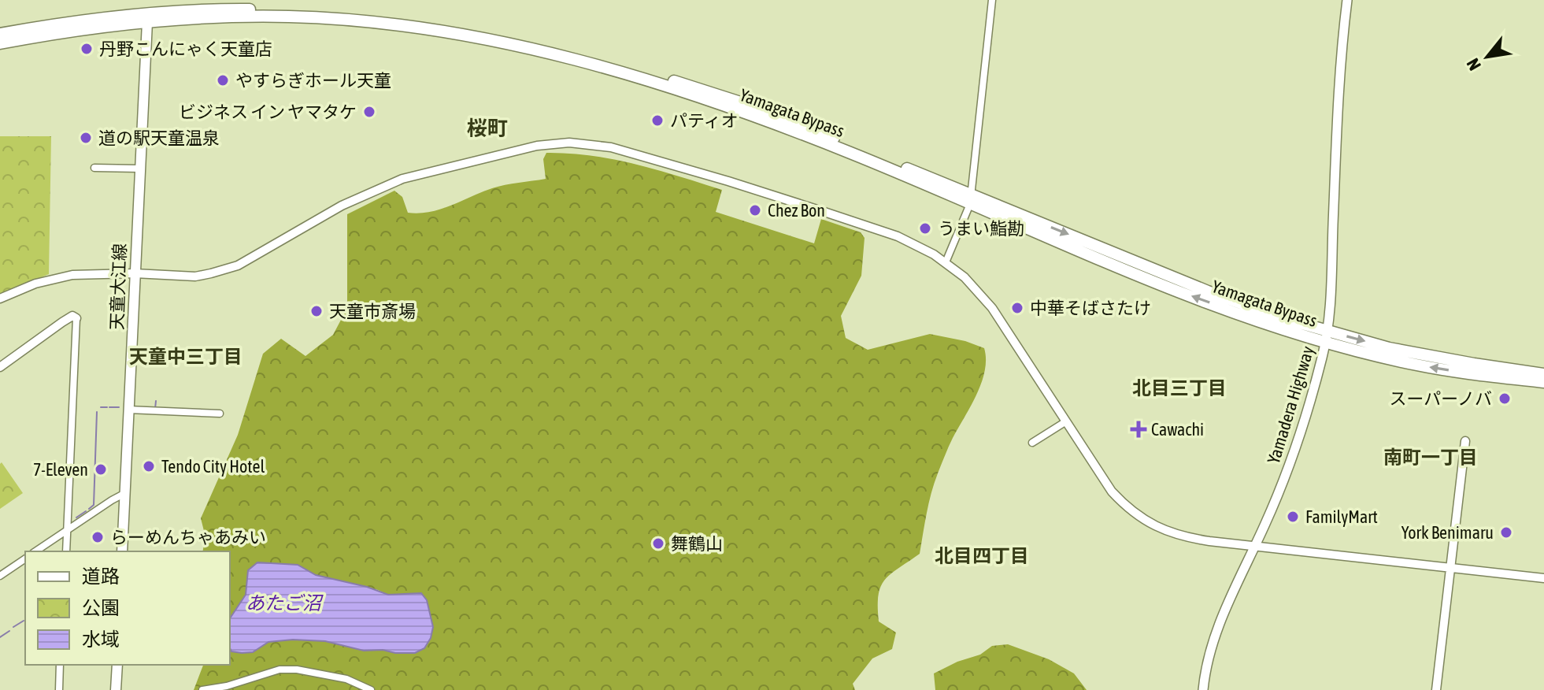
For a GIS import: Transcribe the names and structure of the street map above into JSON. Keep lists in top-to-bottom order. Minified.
{"streets":{"highway":["Yamagata Bypass"],"main road":["天童大江線","Yamadera Highway"]},"crossings":[["Yamagata Bypass","天童大江線"],["Yamagata Bypass","Yamadera Highway"]],"districts":["桜町","天童中三丁目","北目三丁目","南町一丁目","北目四丁目"],"water":["あたご沼"],"places":{"other":["丹野こんにゃく天童店","やすらぎホール天童","ビジネス イン ヤマタケ","パティオ","道の駅天童温泉","Chez Bon","うまい鮨勘","中華そばさたけ","天童市斎場","スーパーノバ","Tendo City Hotel","7-Eleven","FamilyMart","York Benimaru","らーめんちゃあみい","舞鶴山"],"health":["Cawachi"]},"legend":["道路","公園","水域"],"north":"bottom left"}
